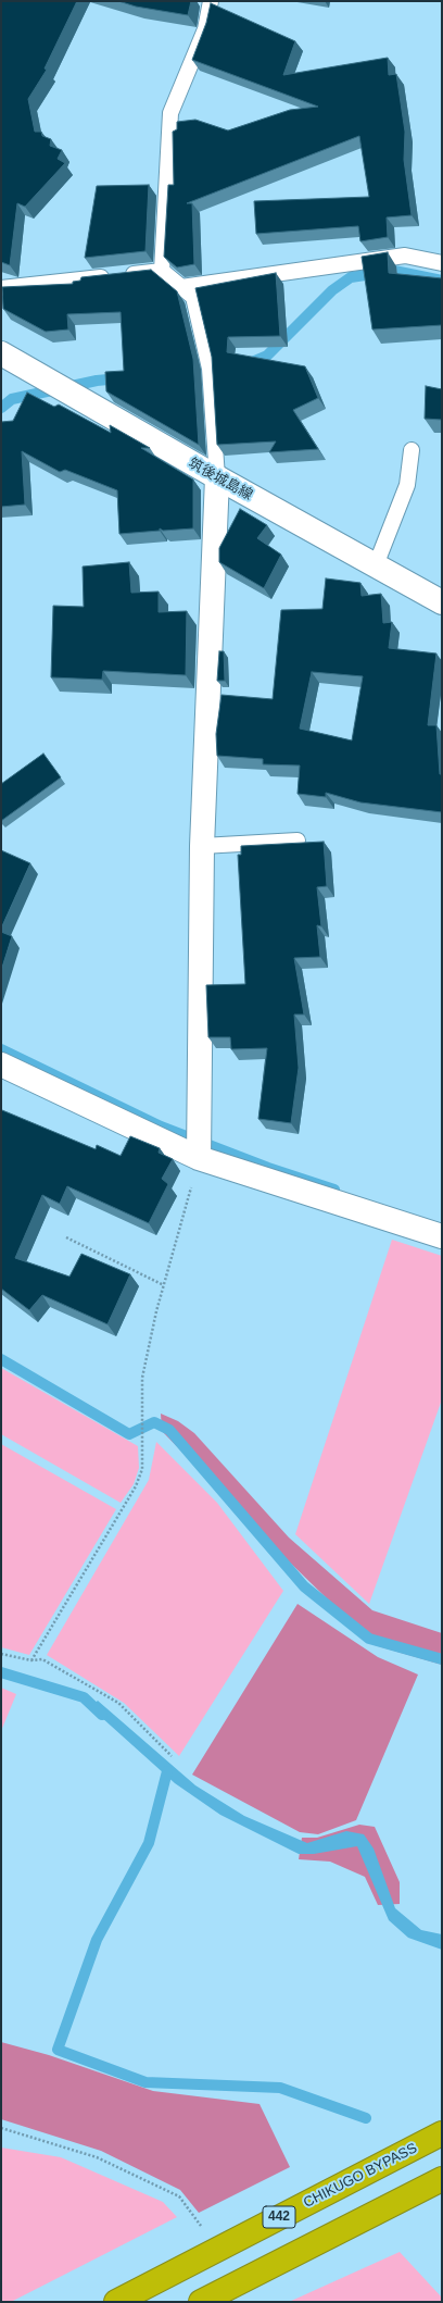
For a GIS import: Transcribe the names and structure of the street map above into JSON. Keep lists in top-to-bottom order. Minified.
{"streets":{"highway":["CHIKUGO BYPASS","442"],"street":["筑後城島線"]}}
